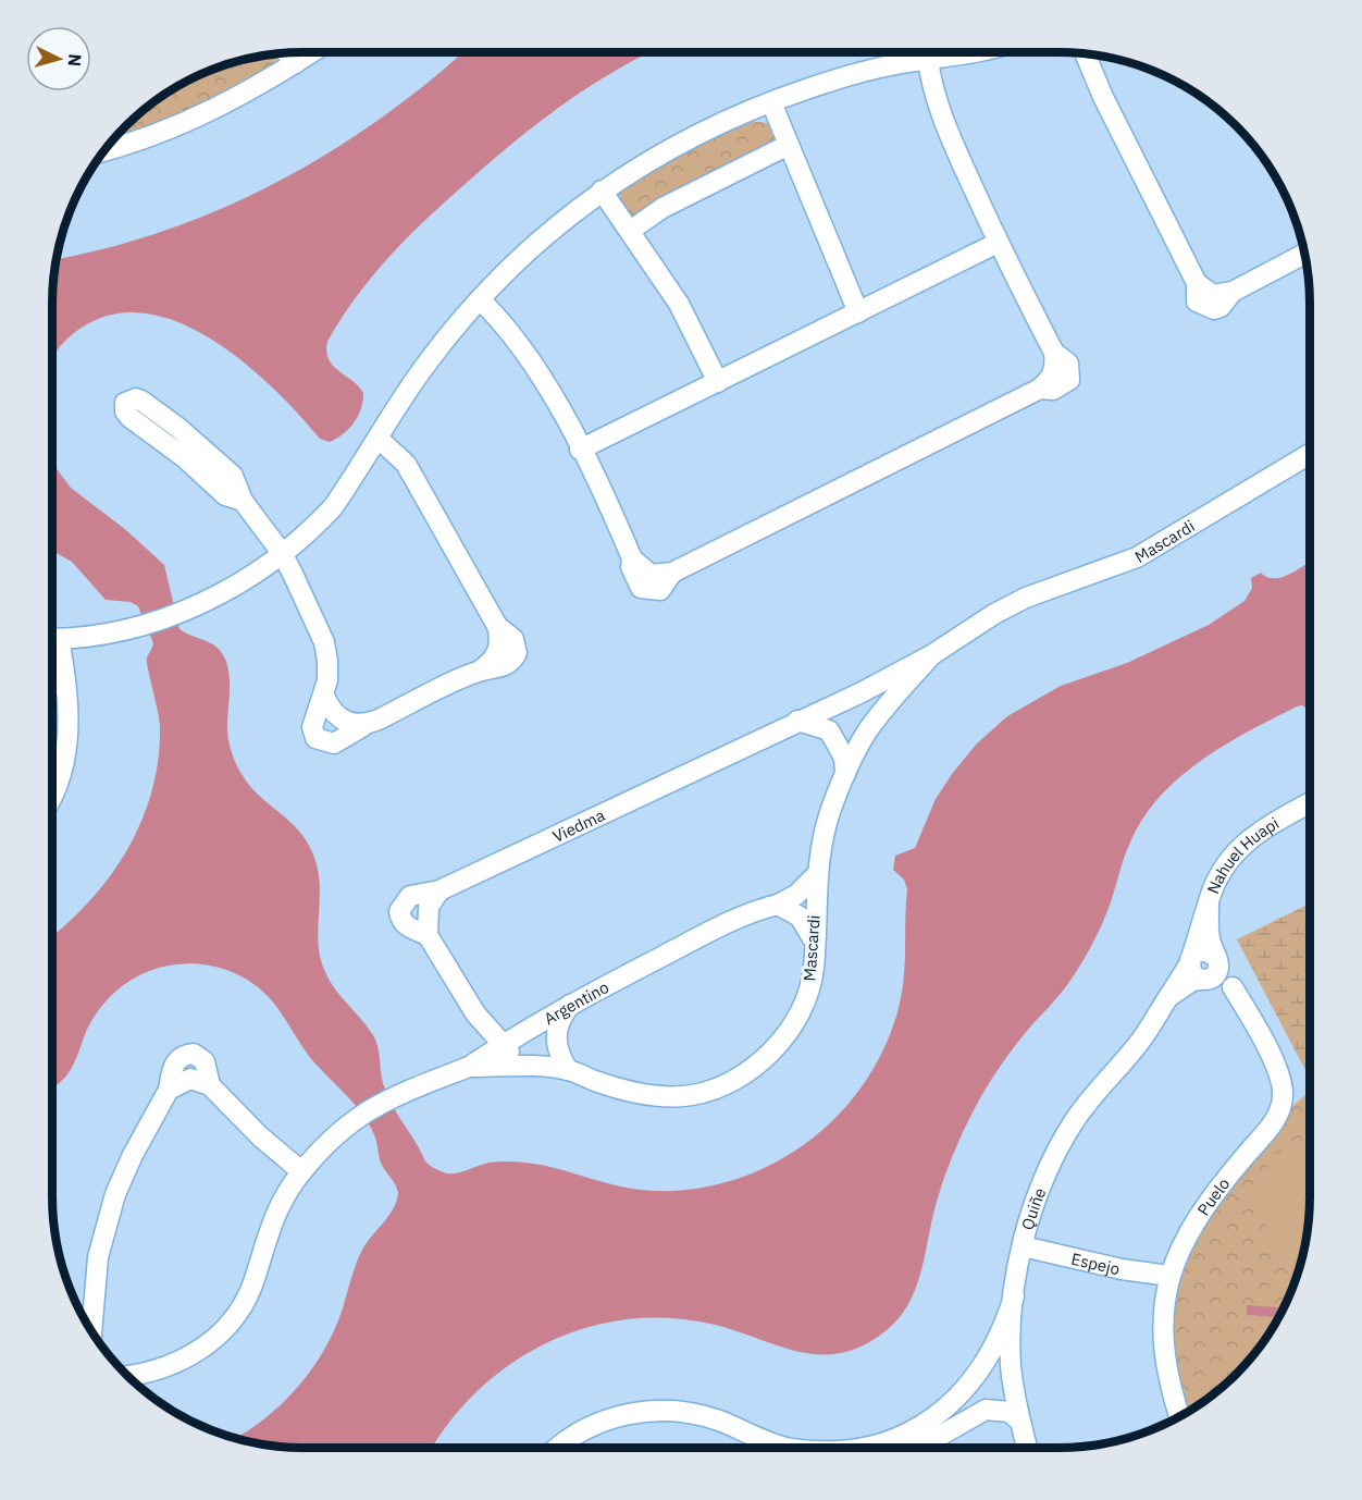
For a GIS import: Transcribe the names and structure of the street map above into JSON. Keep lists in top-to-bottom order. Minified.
{"streets":{"street":["Mascardi","Viedma","Nahuel Huapi","Argentino","Puelo","Quiñe","Espejo"]},"crossings":[["Mascardi","Viedma"],["Mascardi","Argentino"],["Nahuel Huapi","Puelo"],["Nahuel Huapi","Quiñe"],["Puelo","Quiñe"],["Puelo","Espejo"],["Quiñe","Espejo"]],"north":"right"}
